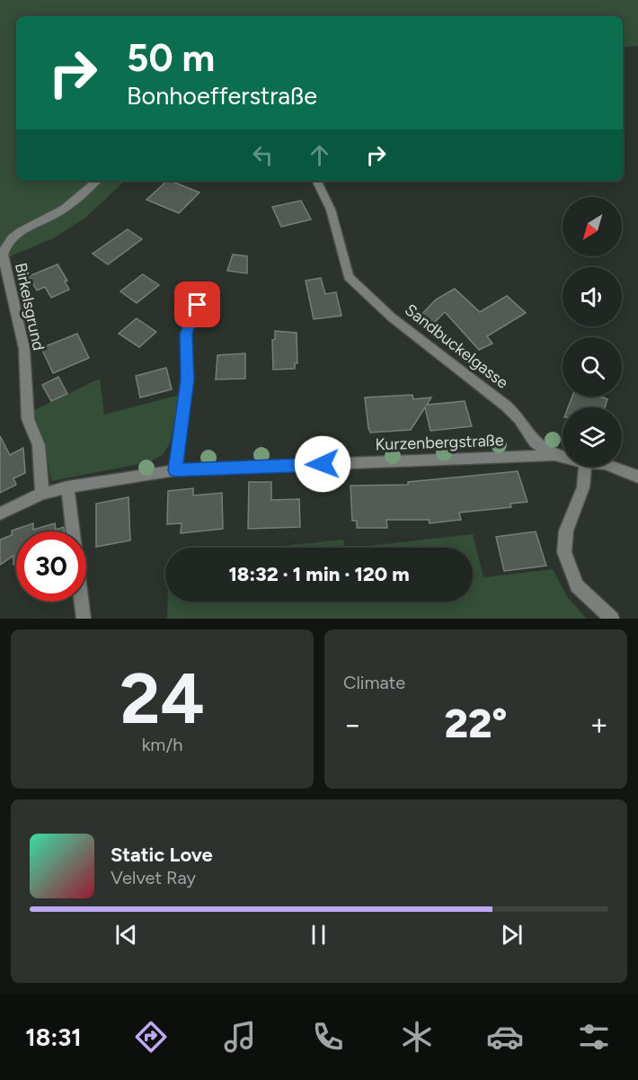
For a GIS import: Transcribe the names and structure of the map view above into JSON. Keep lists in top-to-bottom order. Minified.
{"streets":{"street":["Birkelsgrund","Sandbuckelgasse","Kurzenbergstraße"]},"crossings":[["Birkelsgrund","Kurzenbergstraße"],["Sandbuckelgasse","Kurzenbergstraße"]],"north":"bottom left","page":{"turn":["50 m","Bonhoefferstraße"],"limit":"30","trip":"18:32 · 1 min · 120 m","tile":[["24","km/h"],"Climate"],"heat":["−","22°","+"],"song":["Static Love","Velvet Ray"],"tabs":"18:31"}}
